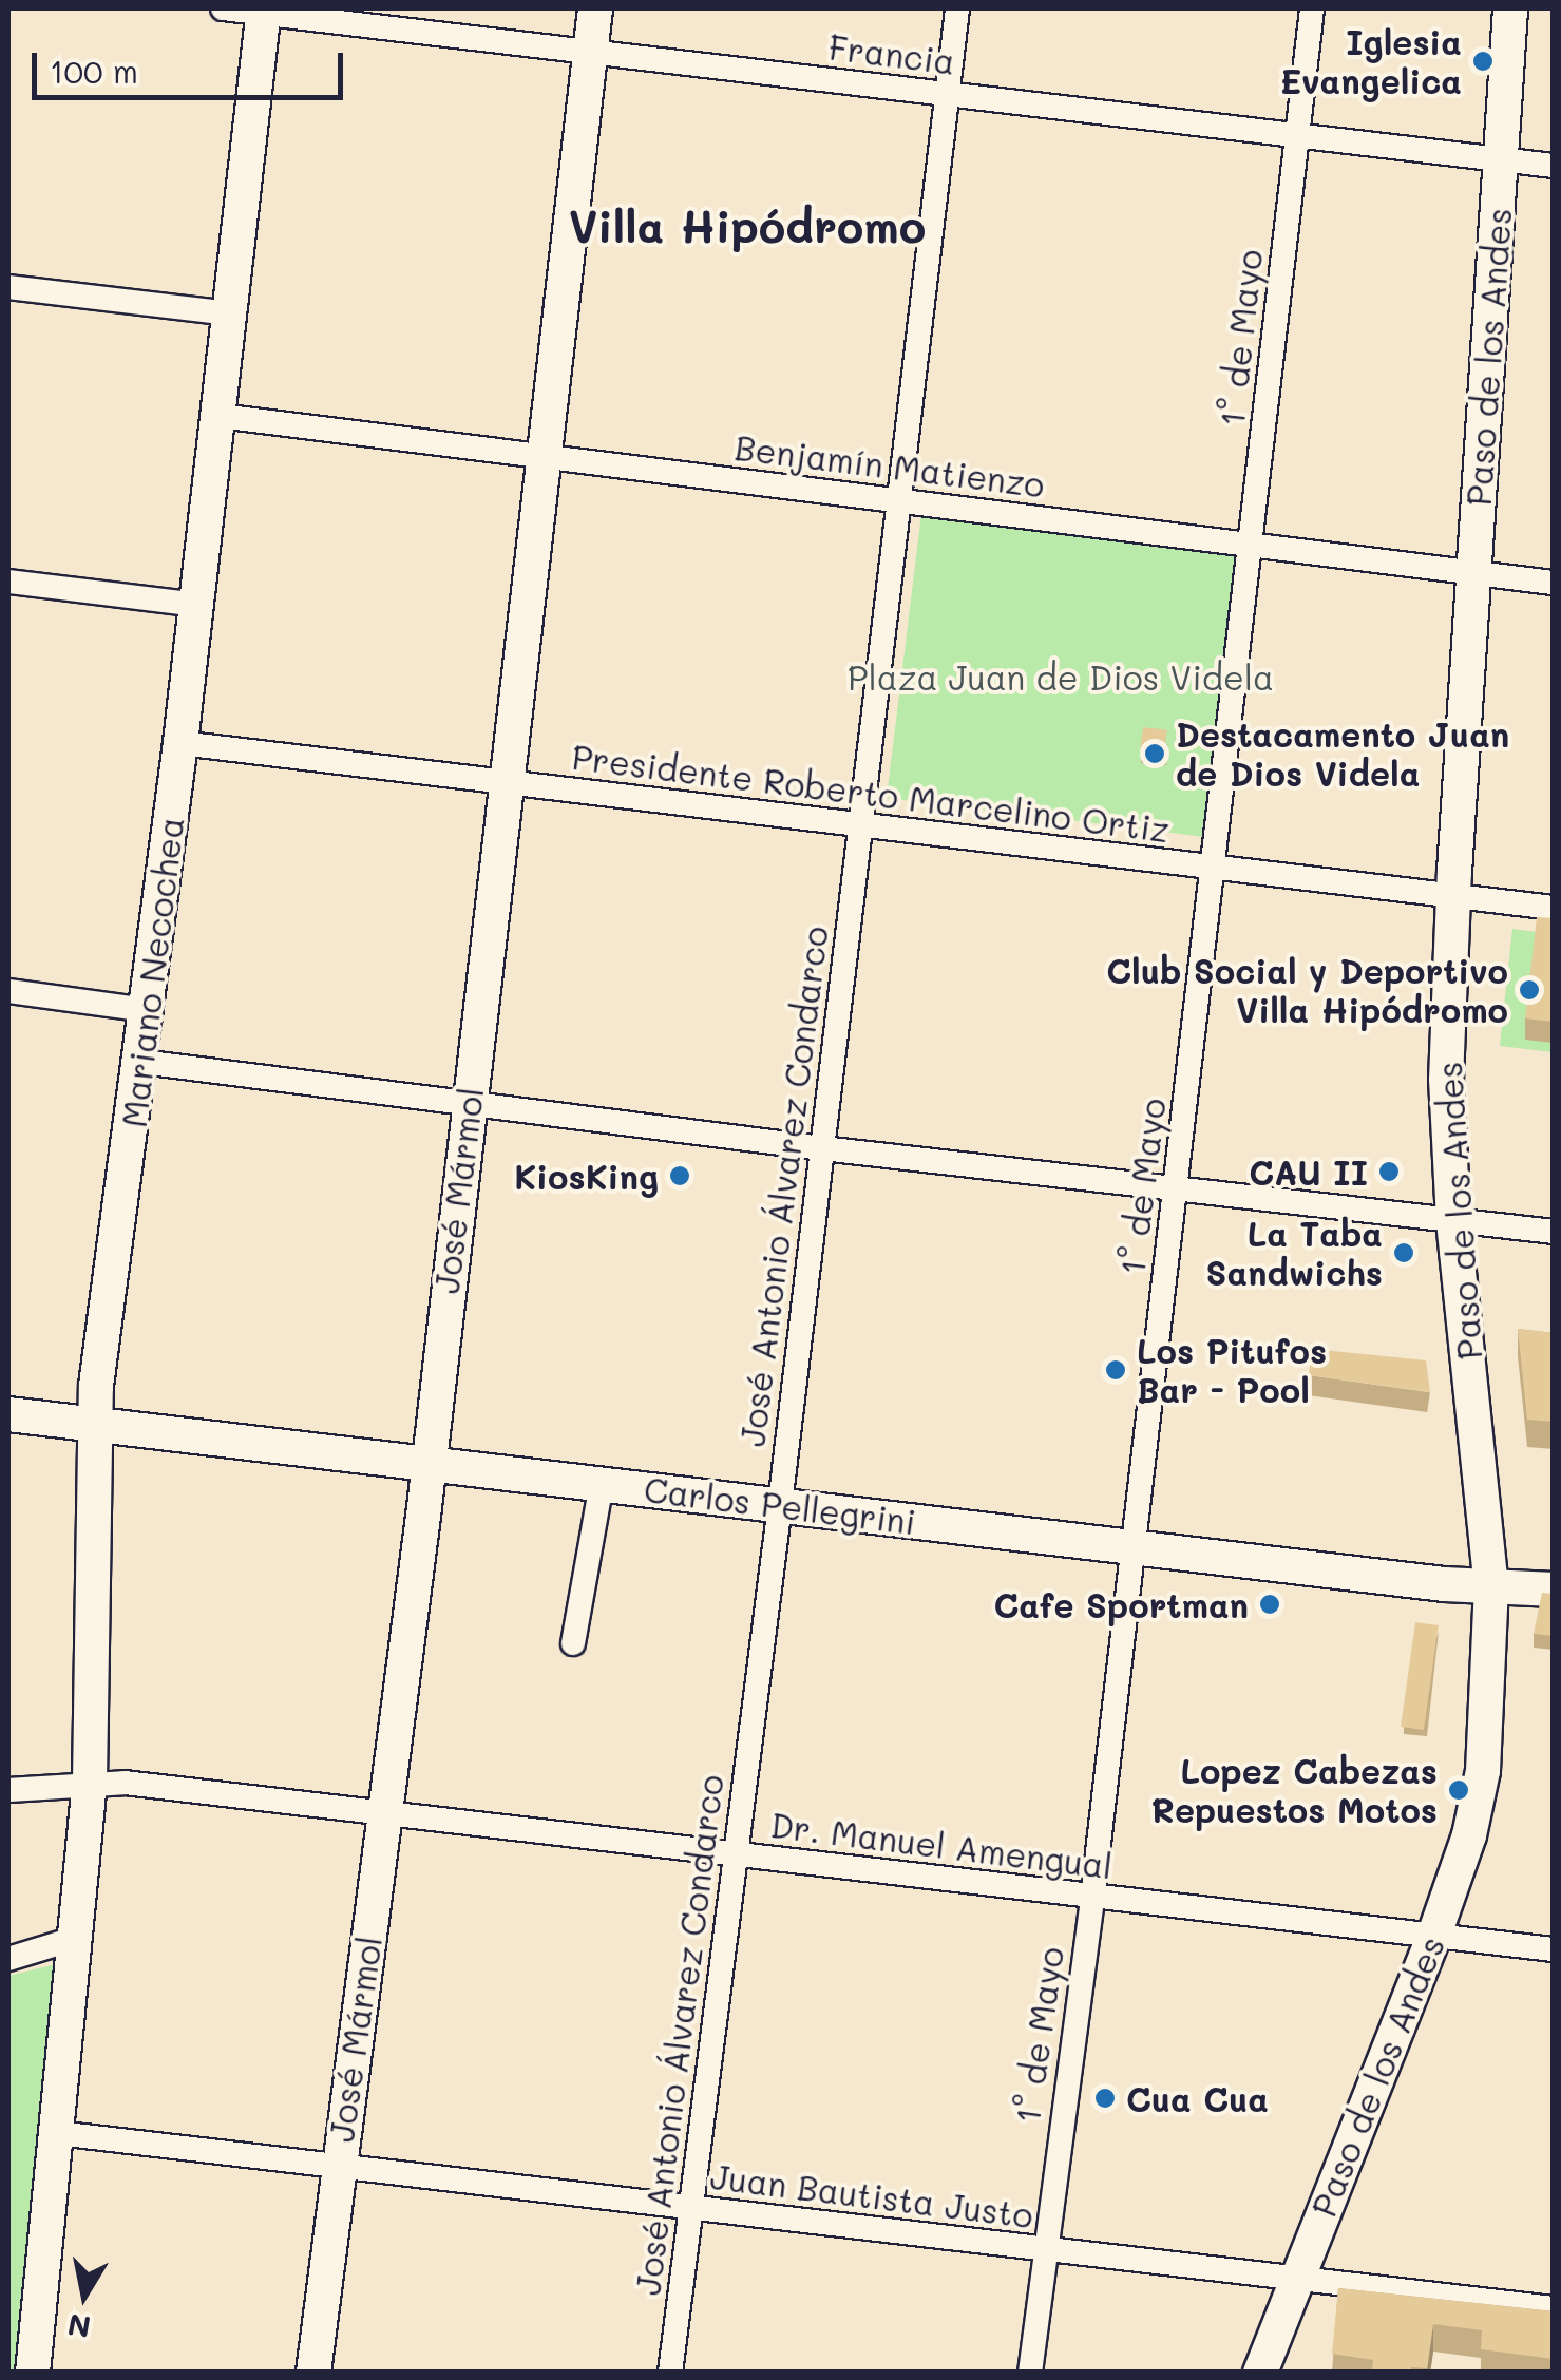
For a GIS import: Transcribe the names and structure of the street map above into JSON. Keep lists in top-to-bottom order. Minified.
{"streets":{"street":["Francia","1° de Mayo","Paso de los Andes","Benjamín Matienzo","Presidente Roberto Marcelino Ortiz","Mariano Necochea","José Antonio Álvarez Condarco","José Mármol","Carlos Pellegrini","Dr. Manuel Amengual","Juan Bautista Justo"]},"crossings":[["Francia","1° de Mayo"],["Francia","Paso de los Andes"],["Francia","Mariano Necochea"],["Francia","José Antonio Álvarez Condarco"],["Francia","José Mármol"],["1° de Mayo","Benjamín Matienzo"],["1° de Mayo","Presidente Roberto Marcelino Ortiz"],["1° de Mayo","Carlos Pellegrini"],["1° de Mayo","Dr. Manuel Amengual"],["1° de Mayo","Juan Bautista Justo"],["Paso de los Andes","Benjamín Matienzo"],["Paso de los Andes","Presidente Roberto Marcelino Ortiz"],["Paso de los Andes","Carlos Pellegrini"],["Paso de los Andes","Dr. Manuel Amengual"],["Paso de los Andes","Juan Bautista Justo"],["Benjamín Matienzo","Mariano Necochea"],["Benjamín Matienzo","José Antonio Álvarez Condarco"],["Benjamín Matienzo","José Mármol"],["Presidente Roberto Marcelino Ortiz","Mariano Necochea"],["Presidente Roberto Marcelino Ortiz","José Antonio Álvarez Condarco"],["Presidente Roberto Marcelino Ortiz","José Mármol"],["Mariano Necochea","Carlos Pellegrini"],["Mariano Necochea","Dr. Manuel Amengual"],["Mariano Necochea","Juan Bautista Justo"],["José Antonio Álvarez Condarco","Carlos Pellegrini"],["José Antonio Álvarez Condarco","Dr. Manuel Amengual"],["José Antonio Álvarez Condarco","Juan Bautista Justo"],["José Mármol","Carlos Pellegrini"],["José Mármol","Dr. Manuel Amengual"],["José Mármol","Juan Bautista Justo"]],"districts":["Villa Hipódromo"],"parks":["Plaza Juan de Dios Videla"],"places":["Iglesia Evangelica","Destacamento Juan de Dios Videla","Club Social y Deportivo Villa Hipódromo","CAU II","KiosKing","La Taba Sandwichs","Los Pitufos Bar - Pool","Cafe Sportman","Lopez Cabezas Repuestos Motos","Cua Cua"],"scale_bar":"100 m","north":"bottom"}
